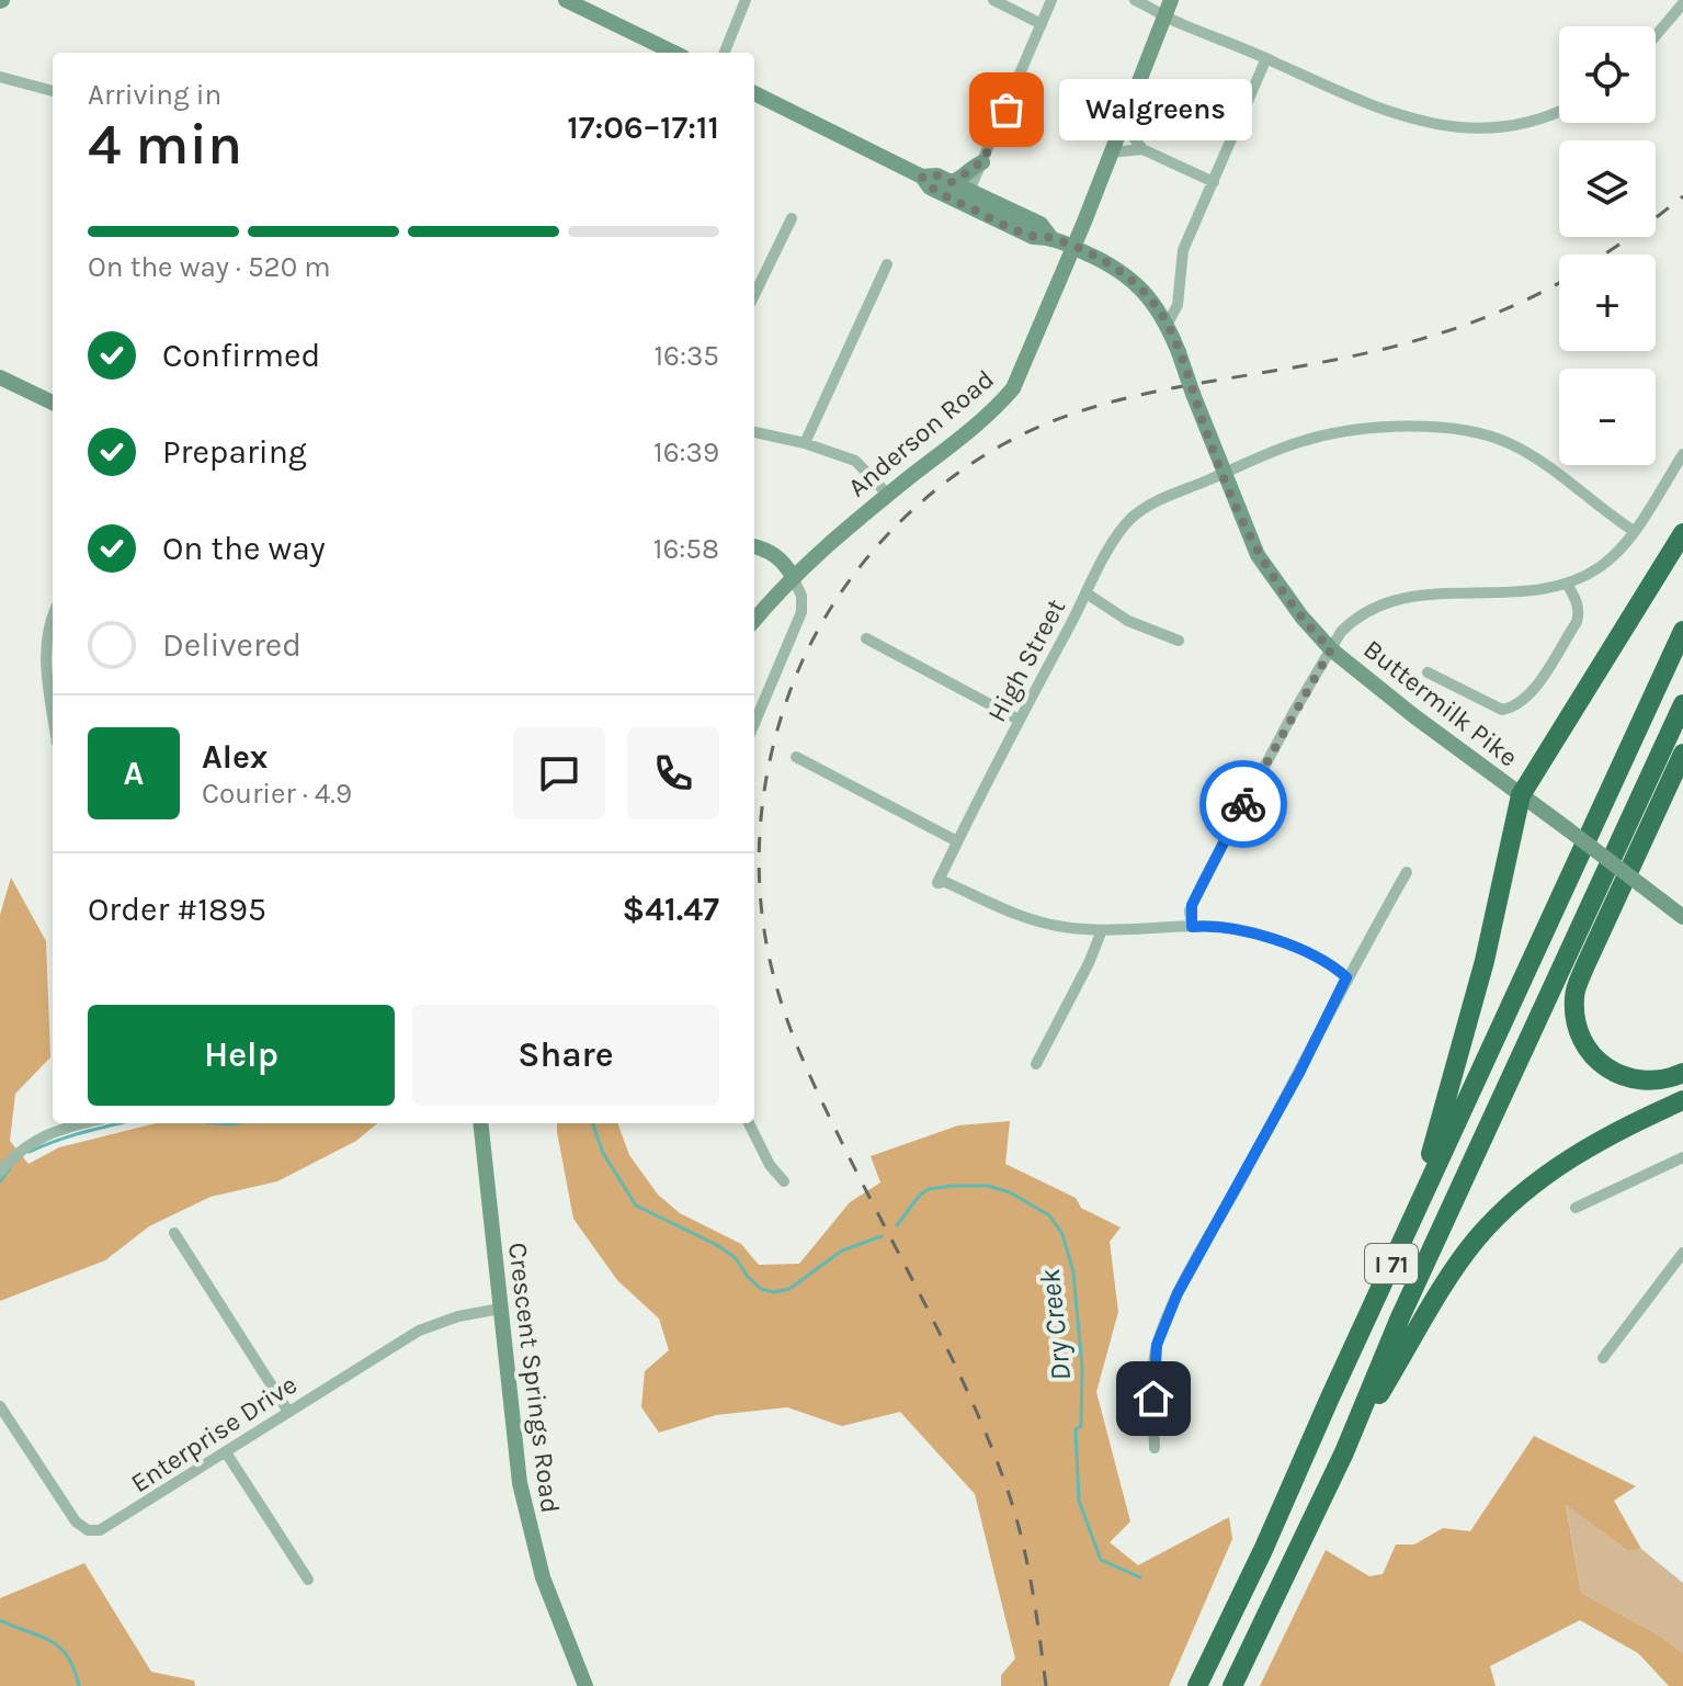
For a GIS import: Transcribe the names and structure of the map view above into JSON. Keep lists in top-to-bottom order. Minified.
{"streets":{"highway":["I 71"],"main road":["Anderson Road","Buttermilk Pike","Crescent Springs Road"],"street":["High Street","Enterprise Drive"]},"crossings":[["Anderson Road","Buttermilk Pike"],["High Street","Buttermilk Pike"],["Crescent Springs Road","Enterprise Drive"]],"water":["Dry Creek"],"places":["Walgreens"],"page":{"map_buttons":["+","−"],"heading":["4 min","Arriving in","17:06–17:11"],"panel":["Alex","Courier · 4.9","Order #1895","$41.47"],"bubble":"Walgreens","bar":"On the way · 520 m","list":[["Confirmed","16:35"],["Preparing","16:39"],["On the way","16:58"],"Delivered"],"round":"A","buttons":["Help","Share"]}}
